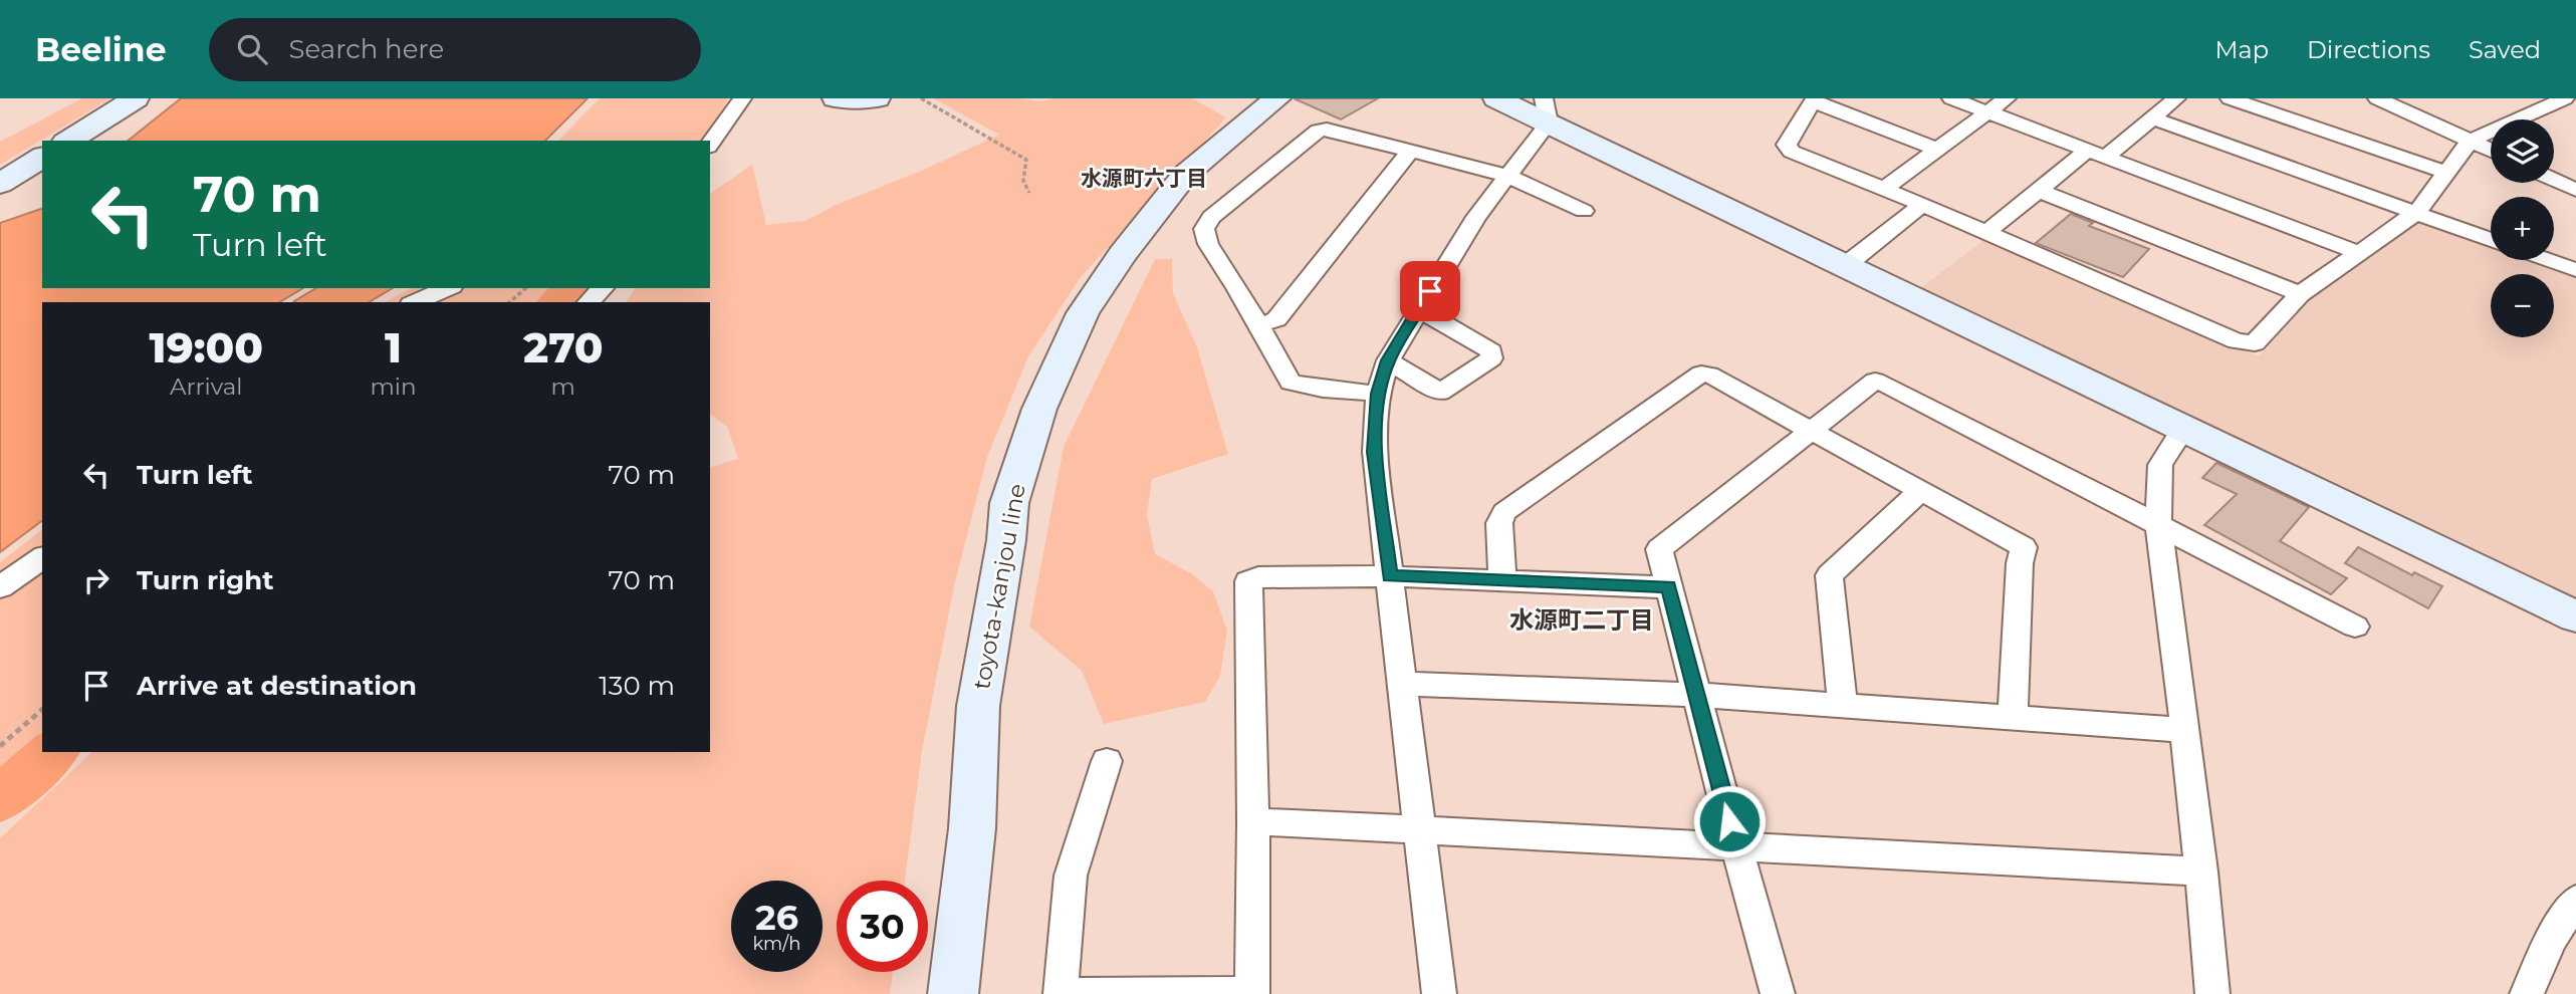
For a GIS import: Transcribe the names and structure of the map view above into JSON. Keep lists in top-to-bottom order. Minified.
{"streets":{"main road":["toyota-kanjou line"]},"districts":["水源町六丁目","水源町二丁目"],"page":{"header":"Beeline","search":"Search here","nav":["Map","Directions","Saved"],"map_buttons":["+","−"],"turn":["70 m","Turn left"],"eta":["19:00","Arrival","1","min","270","m"],"list":[{"name":"Turn left","value":"70 m"},{"name":"Turn right","value":"70 m"},{"name":"Arrive at destination","value":"130 m"}],"speed":"26 km/h","limit":"30"}}
